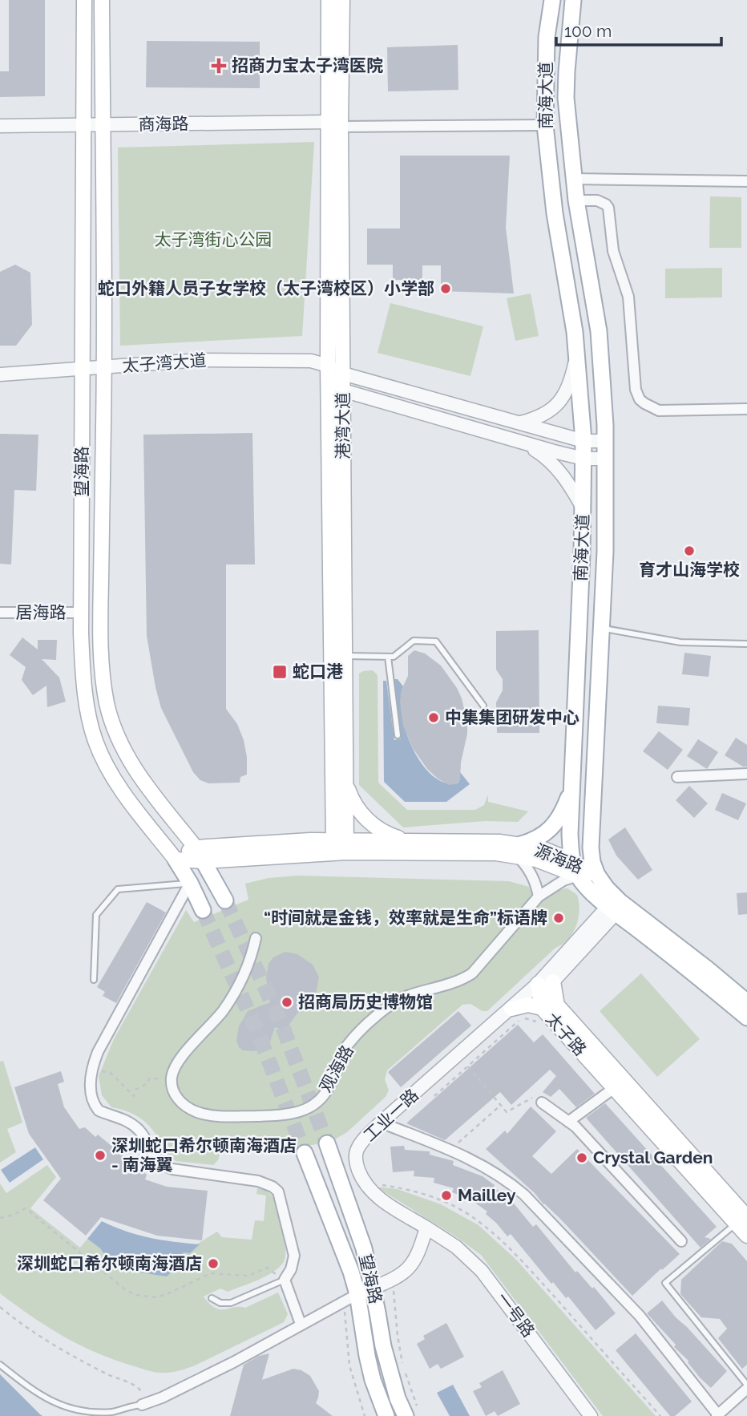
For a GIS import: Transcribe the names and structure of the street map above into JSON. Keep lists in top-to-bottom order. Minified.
{"streets":{"main road":["南海大道","港湾大道","望海路","源海路","太子路"],"street":["商海路","太子湾大道","居海路","观海路","工业一路","一号路"]},"crossings":[["南海大道","商海路"],["南海大道","太子湾大道"],["南海大道","源海路"],["南海大道","观海路"],["南海大道","工业一路"],["商海路","港湾大道"],["商海路","望海路"],["太子湾大道","港湾大道"],["太子湾大道","望海路"],["港湾大道","源海路"],["望海路","居海路"],["望海路","源海路"],["源海路","观海路"],["太子路","工业一路"],["工业一路","一号路"]],"parks":["太子湾街心公园"],"places":{"health":["招商力宝太子湾医院"],"other":["蛇口外籍人员子女学校（太子湾校区）小学部","育才山海学校","中集集团研发中心","“时间就是金钱，效率就是生命”标语牌","招商局历史博物馆","深圳蛇口希尔顿南海酒店 - 南海翼","Crystal Garden","Mailley","深圳蛇口希尔顿南海酒店"],"transit":["蛇口港"]},"scale_bar":"100 m"}
